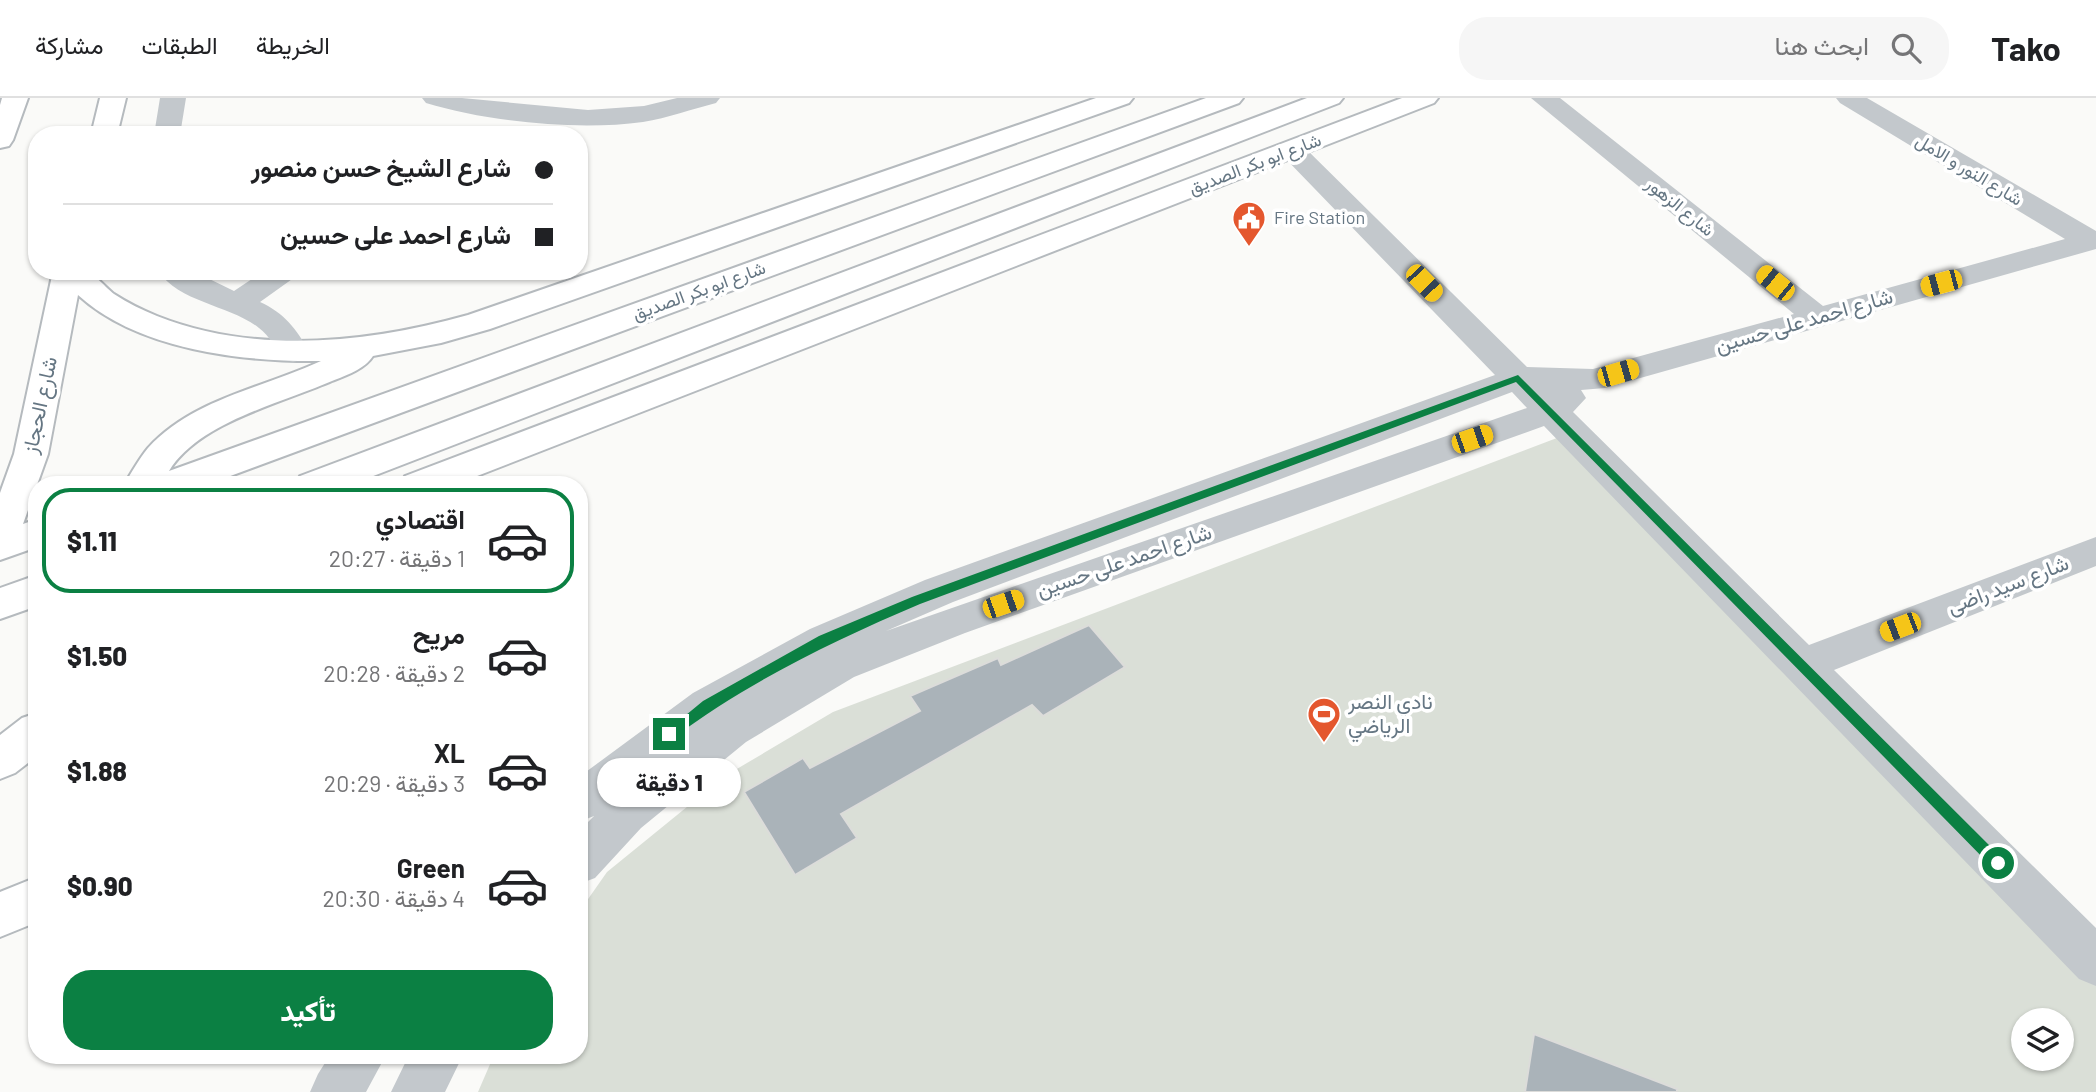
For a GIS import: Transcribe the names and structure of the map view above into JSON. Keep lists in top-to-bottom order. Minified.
{"streets":{"main road":["شارع ابو بكر الصديق","شارع الحجاز"],"street":["شارع النور و الامل","شارع الزهور","شارع احمد على حسين","شارع سيد راضى"]},"crossings":[["شارع النور و الامل","شارع احمد على حسين"],["شارع الزهور","شارع احمد على حسين"]],"places":{"public building":["Fire Station"],"sports":["نادي النصر الرياضي"]},"page":{"header":"Tako","search":"ابحث هنا","nav":["الخريطة","الطبقات","مشاركة"],"banner":["شارع الشيخ حسن منصور","شارع احمد على حسين"],"list":[{"name":"اقتصادي","note":"1 دقيقة · 20:27","value":"$1.11"},{"name":"مريح","note":"2 دقيقة · 20:28","value":"$1.50"},{"name":"XL","note":"3 دقيقة · 20:29","value":"$1.88"},{"name":"Green","note":"4 دقيقة · 20:30","value":"$0.90"}],"bubble":"1 دقيقة","buttons":"تأكيد"}}
